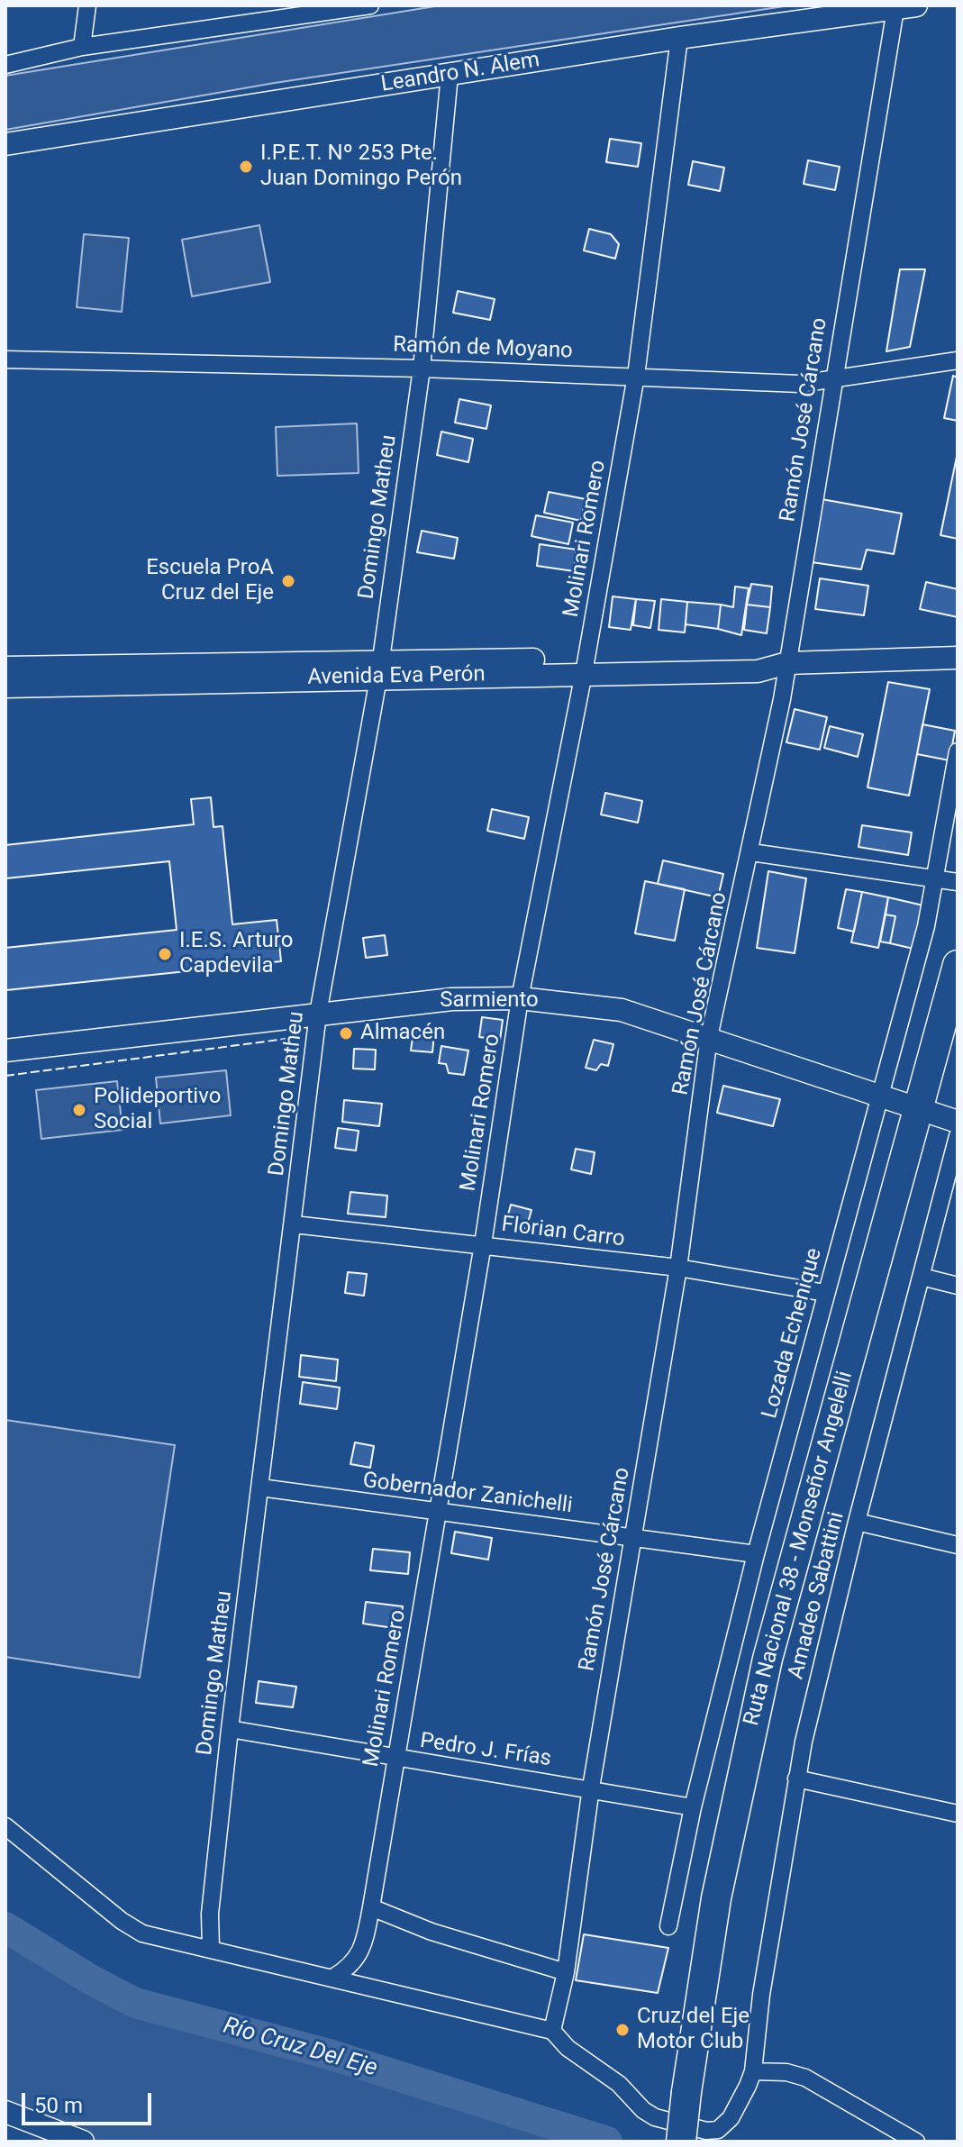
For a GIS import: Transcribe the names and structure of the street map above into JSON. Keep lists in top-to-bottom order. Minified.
{"streets":{"highway":["Ruta Nacional 38 - Monseñor Angelelli"],"main road":["Leandro N. Alem","Avenida Eva Perón","Sarmiento"],"street":["Ramón de Moyano","Ramón José Cárcano","Domingo Matheu","Molinari Romero","Florian Carro","Lozada Echenique","Gobernador Zanichelli","Amadeo Sabattini","Pedro J. Frías"]},"crossings":[["Leandro N. Alem","Ramón José Cárcano"],["Leandro N. Alem","Domingo Matheu"],["Leandro N. Alem","Molinari Romero"],["Ramón de Moyano","Ramón José Cárcano"],["Ramón de Moyano","Domingo Matheu"],["Ramón de Moyano","Molinari Romero"],["Ramón José Cárcano","Avenida Eva Perón"],["Ramón José Cárcano","Sarmiento"],["Ramón José Cárcano","Florian Carro"],["Ramón José Cárcano","Gobernador Zanichelli"],["Ramón José Cárcano","Amadeo Sabattini"],["Ramón José Cárcano","Pedro J. Frías"],["Domingo Matheu","Avenida Eva Perón"],["Domingo Matheu","Sarmiento"],["Domingo Matheu","Florian Carro"],["Domingo Matheu","Gobernador Zanichelli"],["Domingo Matheu","Pedro J. Frías"],["Molinari Romero","Avenida Eva Perón"],["Molinari Romero","Sarmiento"],["Molinari Romero","Florian Carro"],["Molinari Romero","Gobernador Zanichelli"],["Molinari Romero","Pedro J. Frías"],["Sarmiento","Lozada Echenique"],["Sarmiento","Ruta Nacional 38 - Monseñor Angelelli"],["Florian Carro","Lozada Echenique"],["Lozada Echenique","Gobernador Zanichelli"],["Lozada Echenique","Pedro J. Frías"]],"water":["Río Cruz Del Eje"],"places":["I.P.E.T. Nº 253 Pte. Juan Domingo Perón","Escuela ProA Cruz del Eje","I.E.S. Arturo Capdevila","Almacén","Polideportivo Social","Cruz del Eje Motor Club"],"scale_bar":"50 m"}
